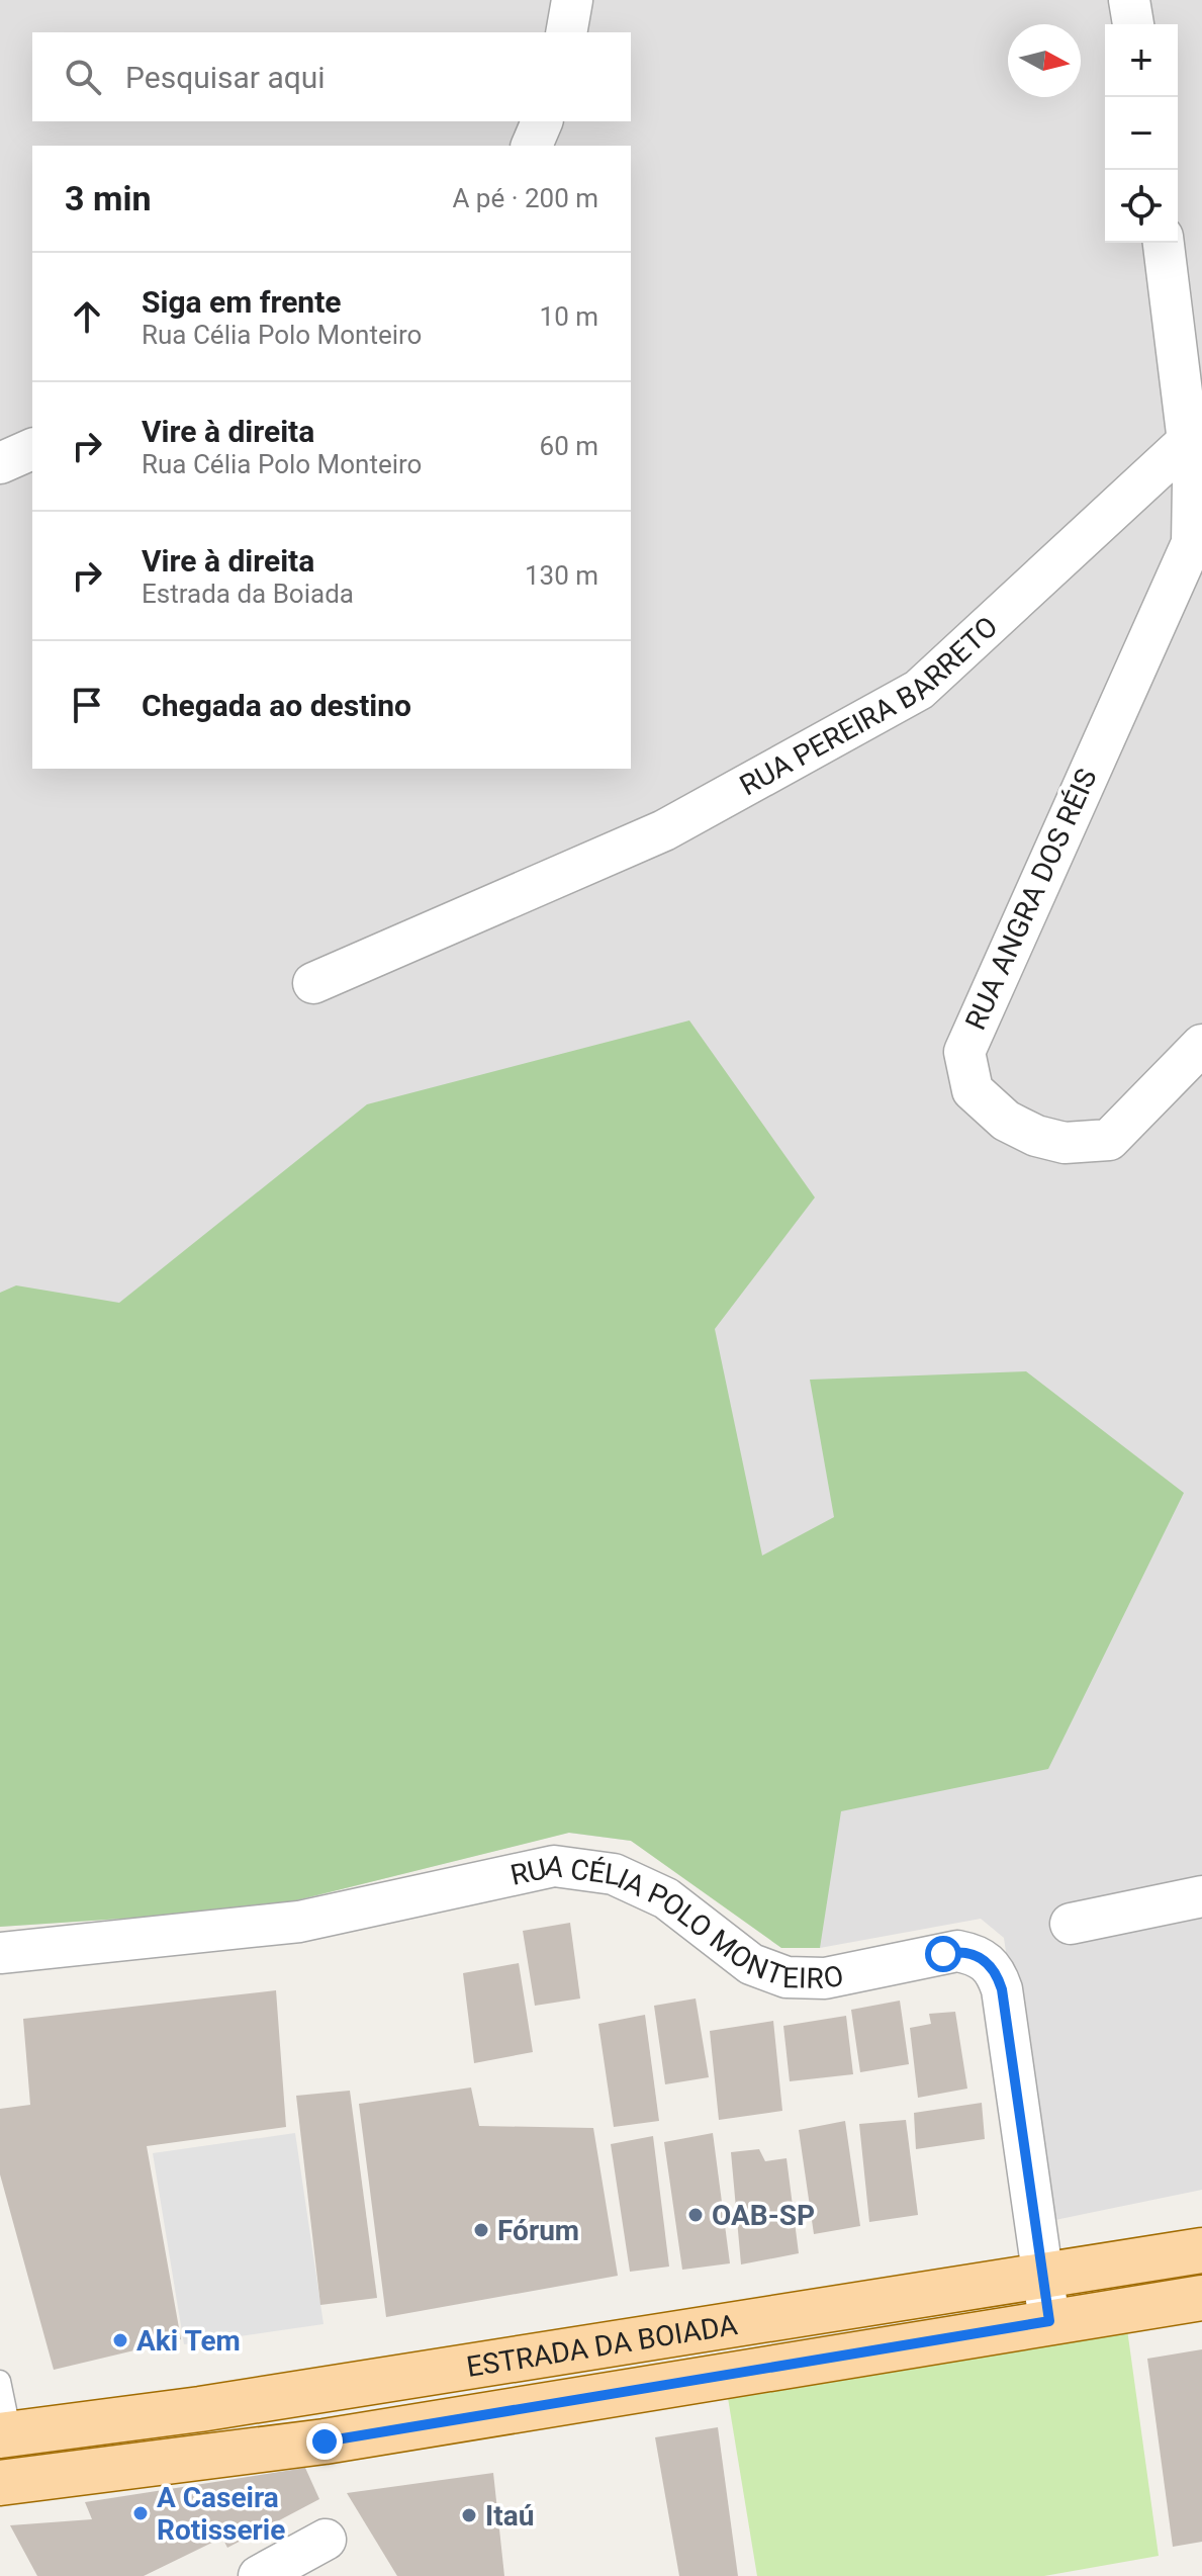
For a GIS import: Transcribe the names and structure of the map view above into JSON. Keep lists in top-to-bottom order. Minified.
{"streets":{"main road":["ESTRADA DA BOIADA"],"street":["RUA PEREIRA BARRETO","RUA ANGRA DOS RÉIS","RUA CÉLIA POLO MONTEIRO"]},"crossings":[["RUA PEREIRA BARRETO","RUA ANGRA DOS RÉIS"],["RUA CÉLIA POLO MONTEIRO","ESTRADA DA BOIADA"]],"places":["OAB-SP","Fórum","Aki Tem","A Caseira Rotisserie","Itaú"],"north":"right","page":{"map_buttons":["+","−"],"search":"Pesquisar aqui","heading":["3 min","A pé · 200 m"],"list":[["Siga em frente","Rua Célia Polo Monteiro","10 m"],["Vire à direita","Rua Célia Polo Monteiro","60 m"],["Vire à direita","Estrada da Boiada","130 m"],"Chegada ao destino"]}}
